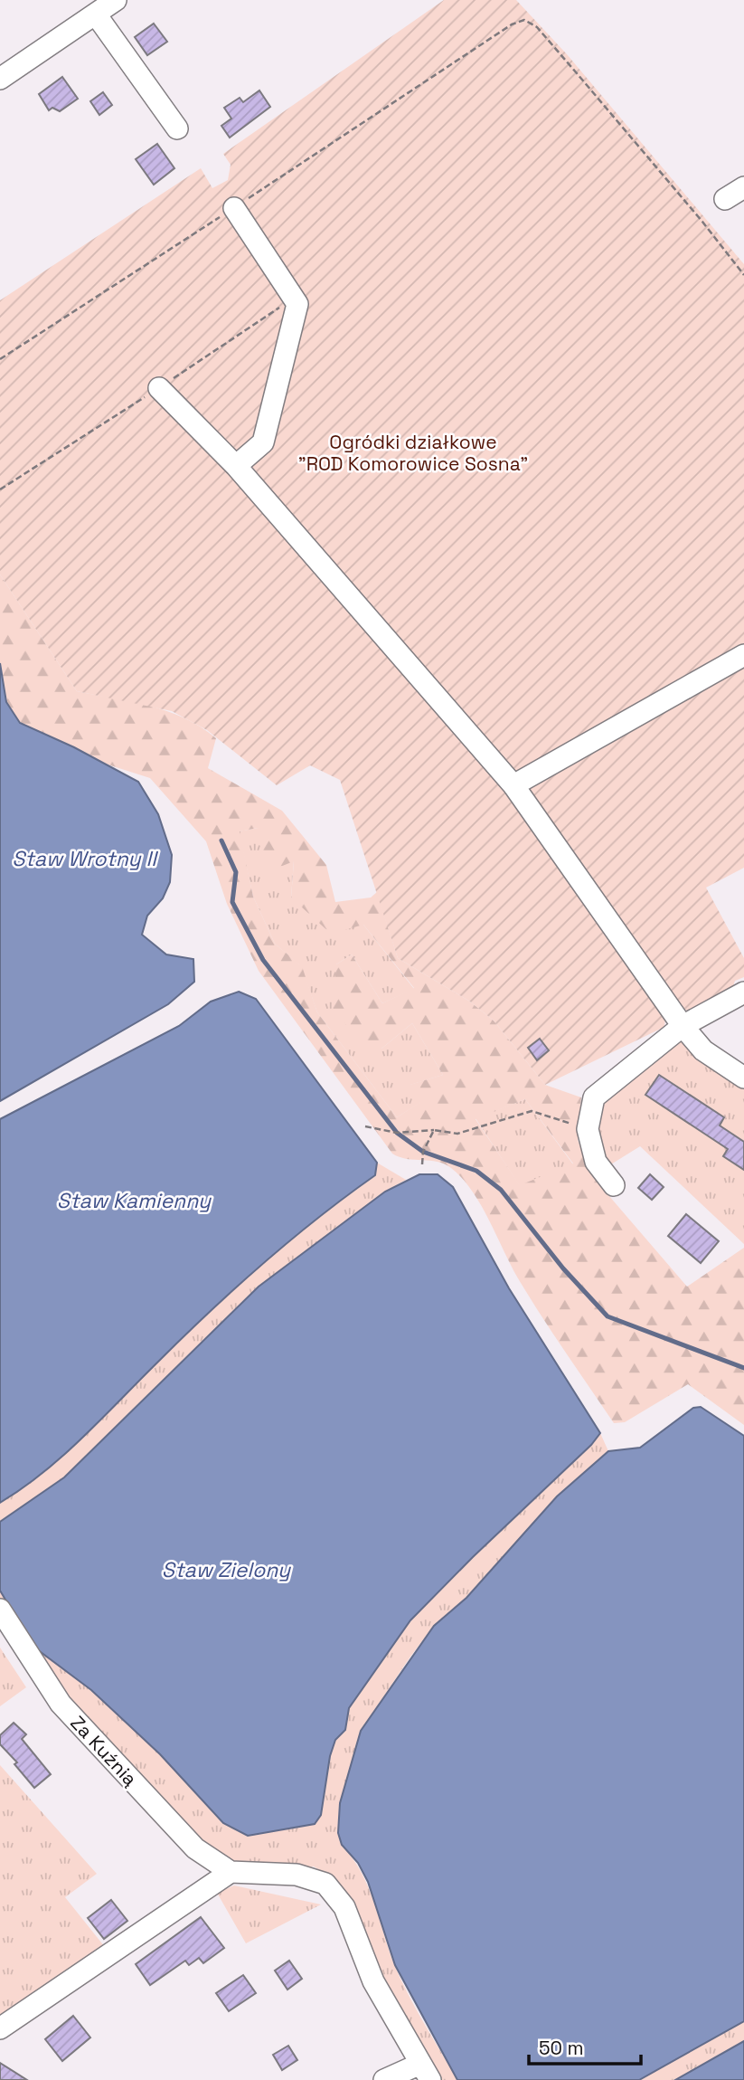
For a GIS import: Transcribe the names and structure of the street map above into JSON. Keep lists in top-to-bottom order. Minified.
{"streets":{"street":["Za Kuźnią"]},"water":["Staw Wrotny II","Staw Kamienny","Staw Zielony"],"parks":["Ogródki działkowe \"ROD Komorowice Sosna\""],"scale_bar":"50 m"}
